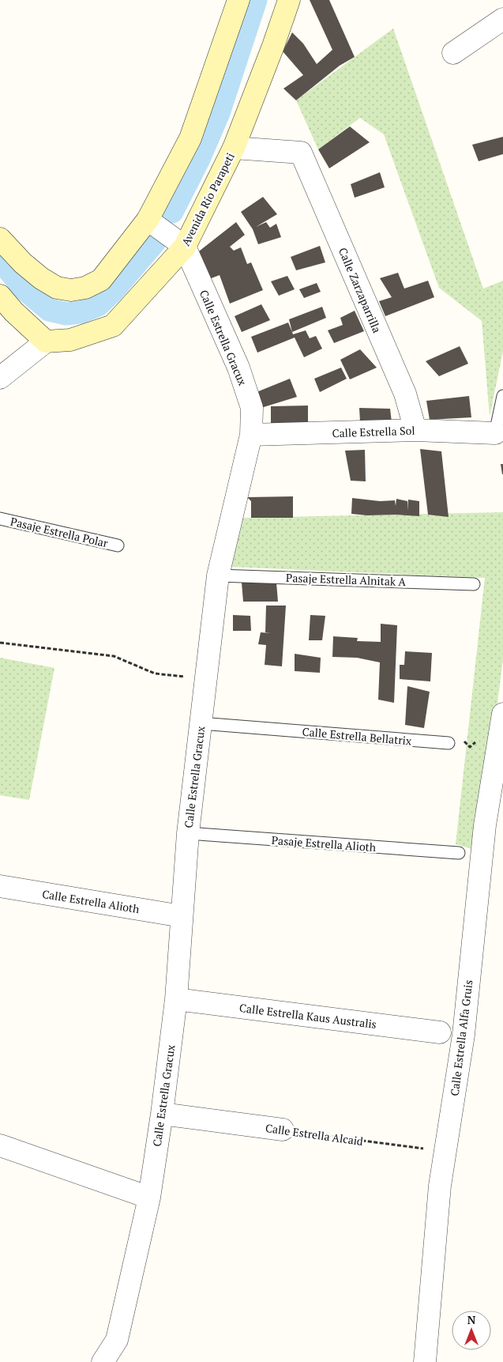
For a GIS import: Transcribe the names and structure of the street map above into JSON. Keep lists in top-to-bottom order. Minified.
{"streets":{"street":["Avenida Río Parapeti","Calle Zarzaparrilla","Calle Estrella Gracux","Calle Estrella Sol","Calle Estrella Alioth","Calle Estrella Kaus Australis","Calle Estrella Alfa Gruis","Calle Estrella Alcaid"],"lane":["Pasaje Estrella Polar","Pasaje Estrella Alnitak A","Calle Estrella Bellatrix","Pasaje Estrella Alioth"]},"crossings":[["Avenida Río Parapeti","Calle Zarzaparrilla"],["Avenida Río Parapeti","Calle Estrella Gracux"],["Calle Zarzaparrilla","Calle Estrella Sol"],["Calle Estrella Gracux","Calle Estrella Sol"],["Calle Estrella Gracux","Pasaje Estrella Alnitak A"],["Calle Estrella Gracux","Calle Estrella Bellatrix"],["Calle Estrella Gracux","Pasaje Estrella Alioth"],["Calle Estrella Gracux","Calle Estrella Alioth"],["Calle Estrella Gracux","Calle Estrella Kaus Australis"],["Calle Estrella Gracux","Calle Estrella Alcaid"]],"north":"top"}
